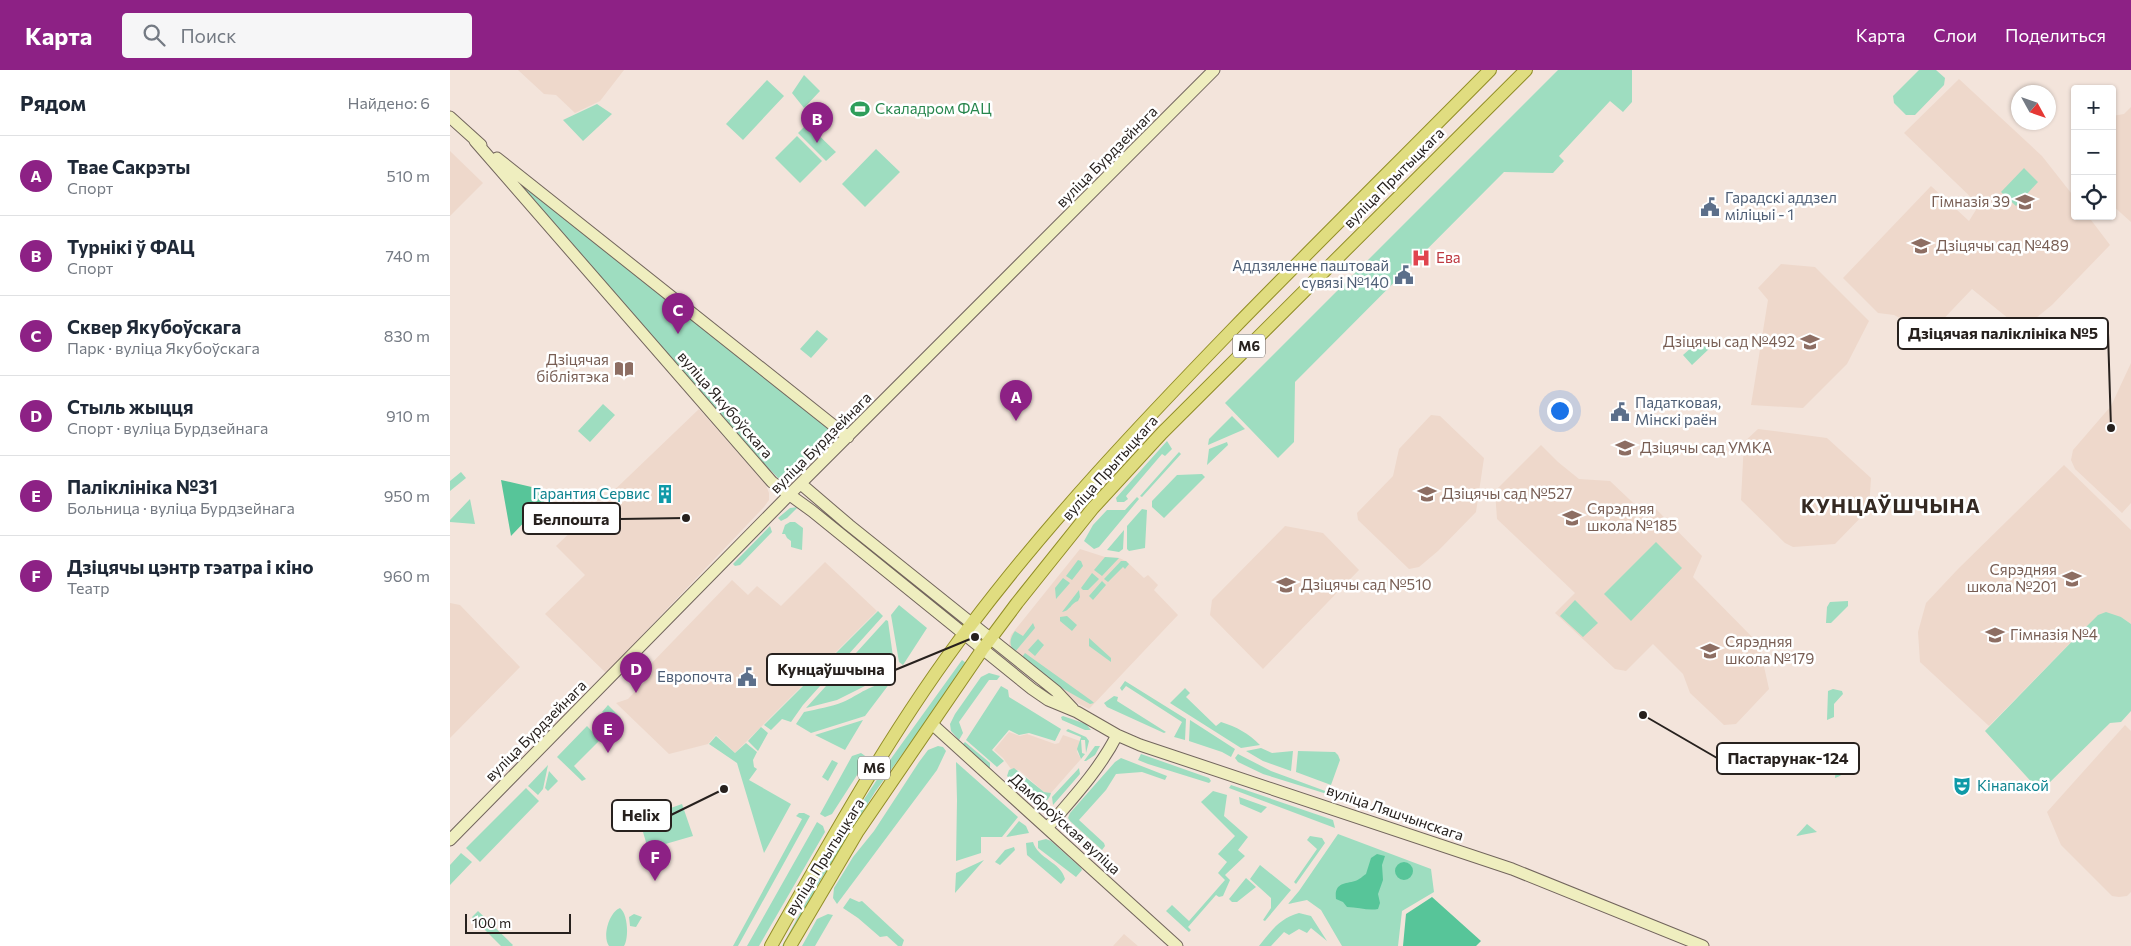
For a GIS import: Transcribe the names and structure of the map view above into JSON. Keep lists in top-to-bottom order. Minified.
{"streets":{"main road":["вуліца Бурдзейнага","вуліца Прытыцкага","М6","вуліца Якубоўскага","вуліца Ляшчынскага","Дамброўская вуліца"]},"crossings":[["вуліца Бурдзейнага","вуліца Якубоўскага"],["вуліца Прытыцкага","вуліца Якубоўскага"],["вуліца Прытыцкага","вуліца Ляшчынскага"],["вуліца Прытыцкага","Дамброўская вуліца"],["вуліца Якубоўскага","вуліца Ляшчынскага"]],"districts":["КУНЦАЎШЧЫНА"],"places":{"sports":["Скаладром ФАЦ"],"school or university":["Гімназія 39","Дзіцячы сад №489","Дзіцячы сад №492","Дзіцячы сад УМКА","Дзіцячы сад №527","Сярэдняя школа №185","Сярэдняя школа №201","Дзіцячы сад №510","Гімназія №4","Сярэдняя школа №179"],"public building":["Гарадскі аддзел міліцыі - 1","Аддзяленне паштовай сувязі №140","Падатковая, Мінскі раён","Европочта"],"hospital":["Ева"],"library":["Дзіцячая бібліятэка"],"other":["Дзіцячая паліклініка №5","Белпошта","Кунцаўшчына","Пастарунак-124","Helix"],"building":["Гарантия Сервис"],"theatre":["Кінапакой"]},"scale_bar":"100 m","north":"bottom right","page":{"header":"Карта","search":"Поиск","nav":["Карта","Слои","Поделиться"],"heading":["Рядом","Найдено: 6"],"map_buttons":["+","−"],"pins":["B","C","A","D","E","F"],"list":[{"mark":"A","name":"Твае Сакрэты","note":"Спорт","value":"510 m"},{"mark":"B","name":"Турнікі ў ФАЦ","note":"Спорт","value":"740 m"},{"mark":"C","name":"Сквер Якубоўскага","note":"Парк · вуліца Якубоўскага","value":"830 m"},{"mark":"D","name":"Стыль жыцця","note":"Спорт · вуліца Бурдзейнага","value":"910 m"},{"mark":"E","name":"Паліклініка №31","note":"Больница · вуліца Бурдзейнага","value":"950 m"},{"mark":"F","name":"Дзіцячы цэнтр тэатра і кіно","note":"Театр","value":"960 m"}],"scale":"100 m"}}
